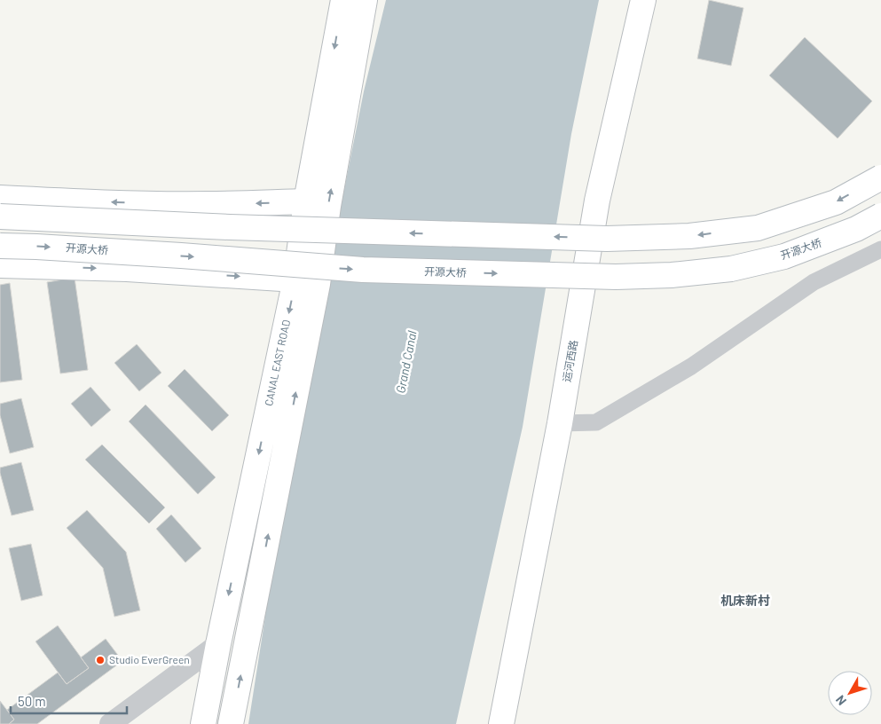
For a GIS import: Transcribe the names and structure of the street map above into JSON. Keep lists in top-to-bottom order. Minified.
{"streets":{"main road":["开源大桥","运河西路","CANAL EAST ROAD"]},"districts":["机床新村"],"water":["Grand Canal"],"places":["Studio EverGreen"],"scale_bar":"50 m","north":"bottom left"}
